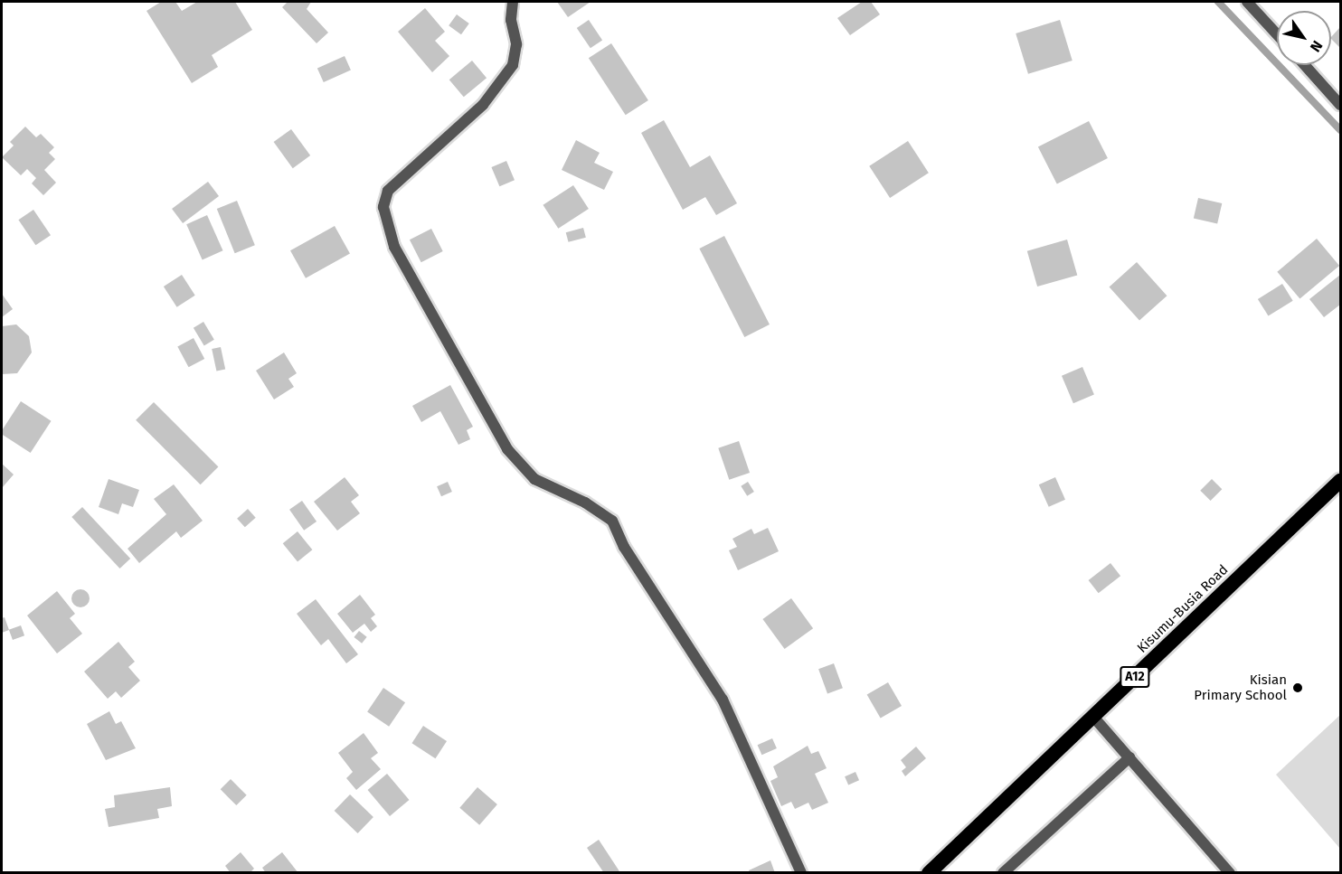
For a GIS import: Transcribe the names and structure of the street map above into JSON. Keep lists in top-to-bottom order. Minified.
{"streets":{"highway":["Kisumu-Busia Road","A12"]},"places":["Kisian Primary School"],"north":"bottom right"}
